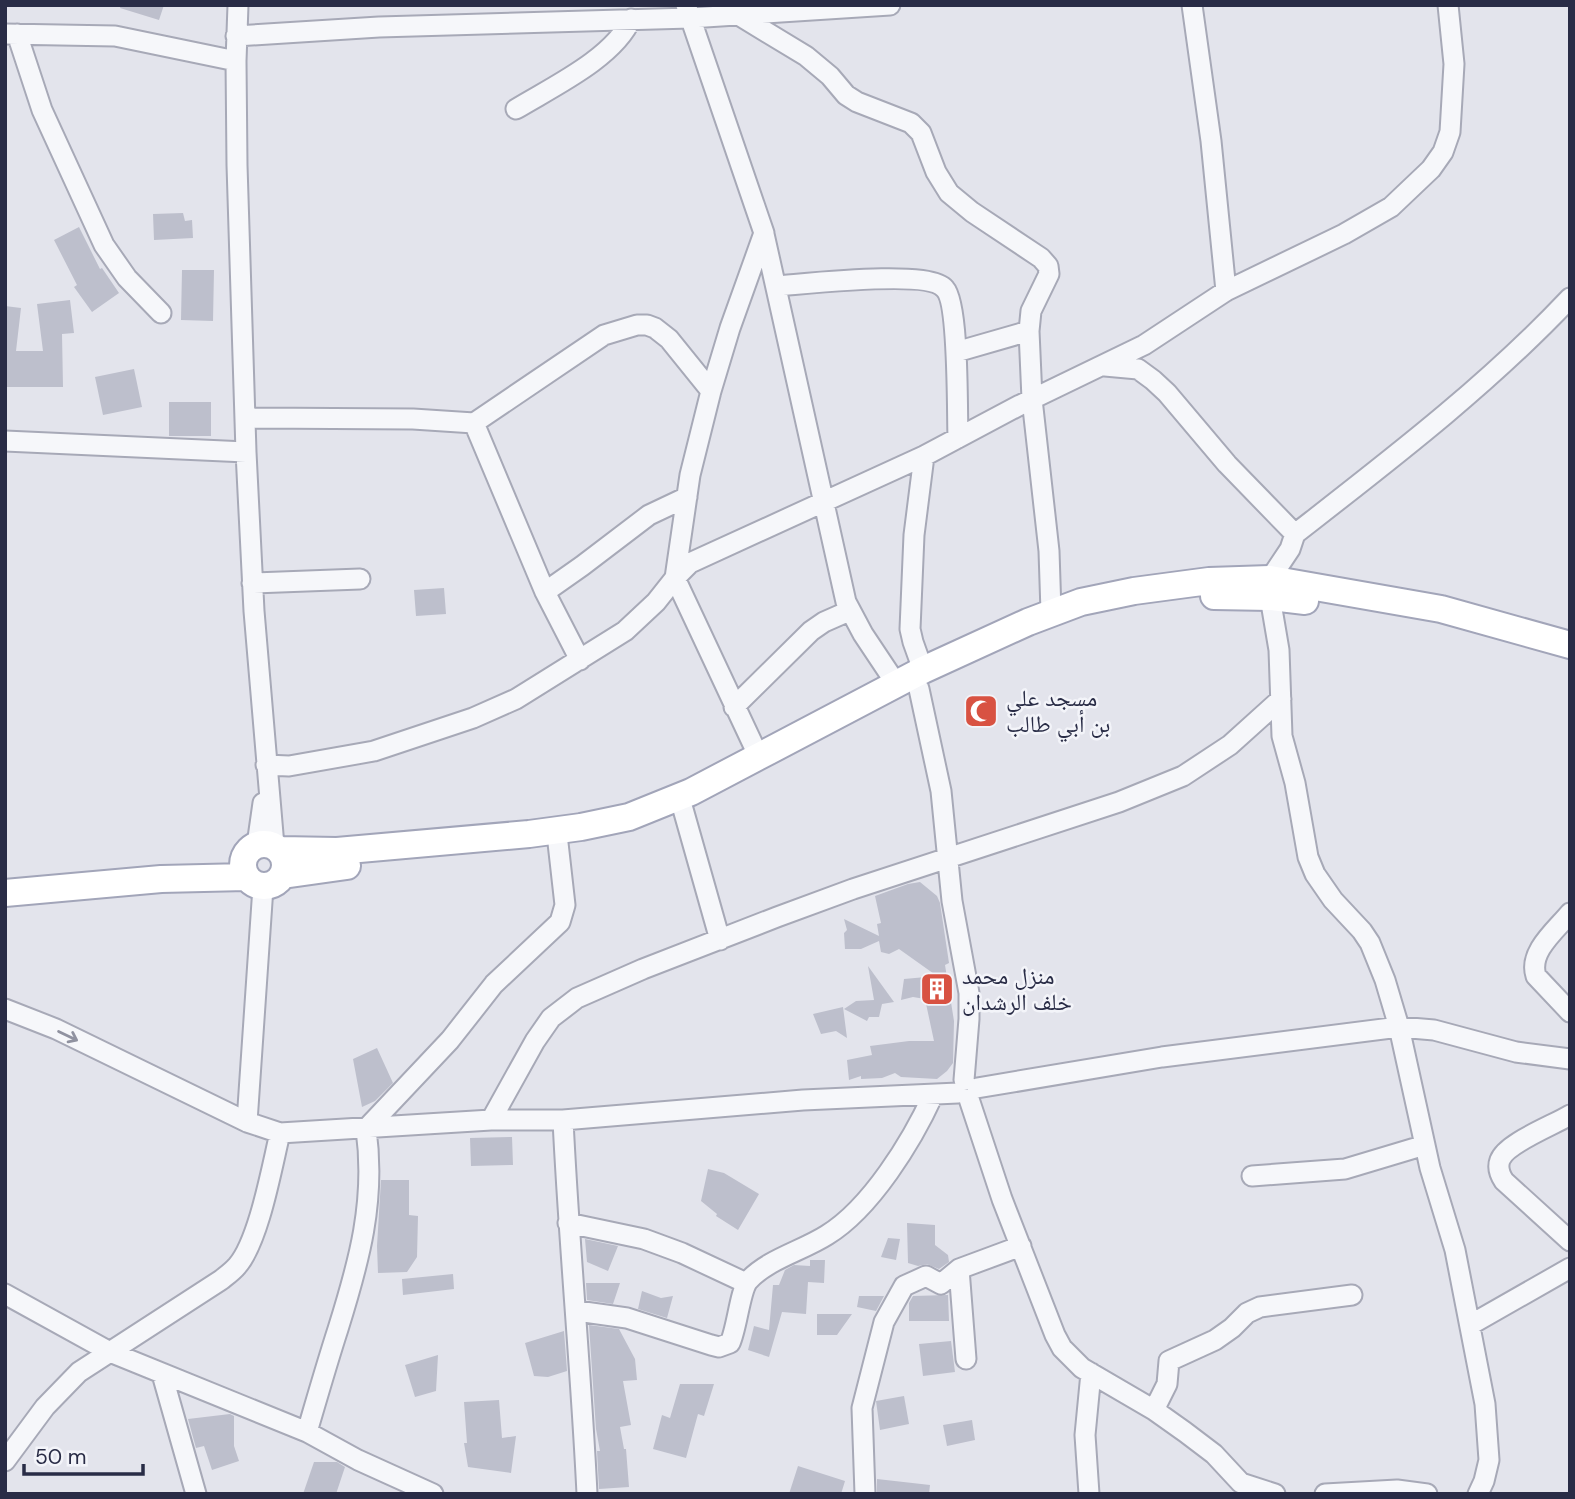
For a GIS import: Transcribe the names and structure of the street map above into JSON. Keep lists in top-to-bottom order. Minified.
{"places":{"mosque":["مسجد علي بن أبي طالب"],"building":["منزل محمد خلف الرشدان"]},"scale_bar":"50 m"}
